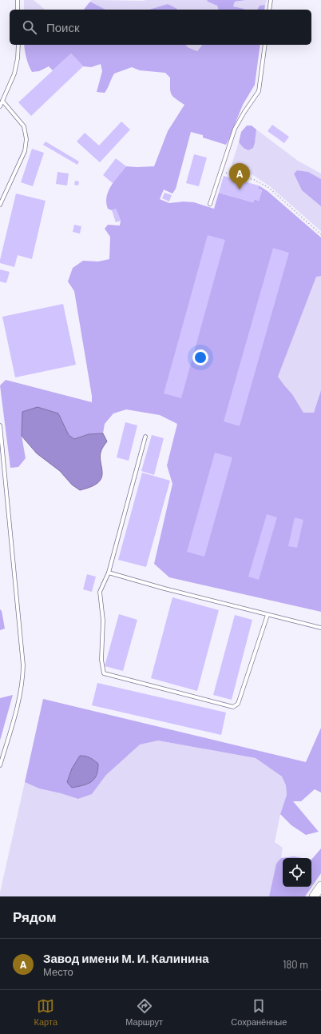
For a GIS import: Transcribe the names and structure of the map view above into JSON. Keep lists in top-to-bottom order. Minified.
{"page":{"search":"Поиск","pins":"A","heading":"Рядом","list":[{"mark":"A","name":"Завод имени М. И. Калинина","note":"Место","value":"180 m"}],"nav":["Карта","Маршрут","Сохранённые"]}}
